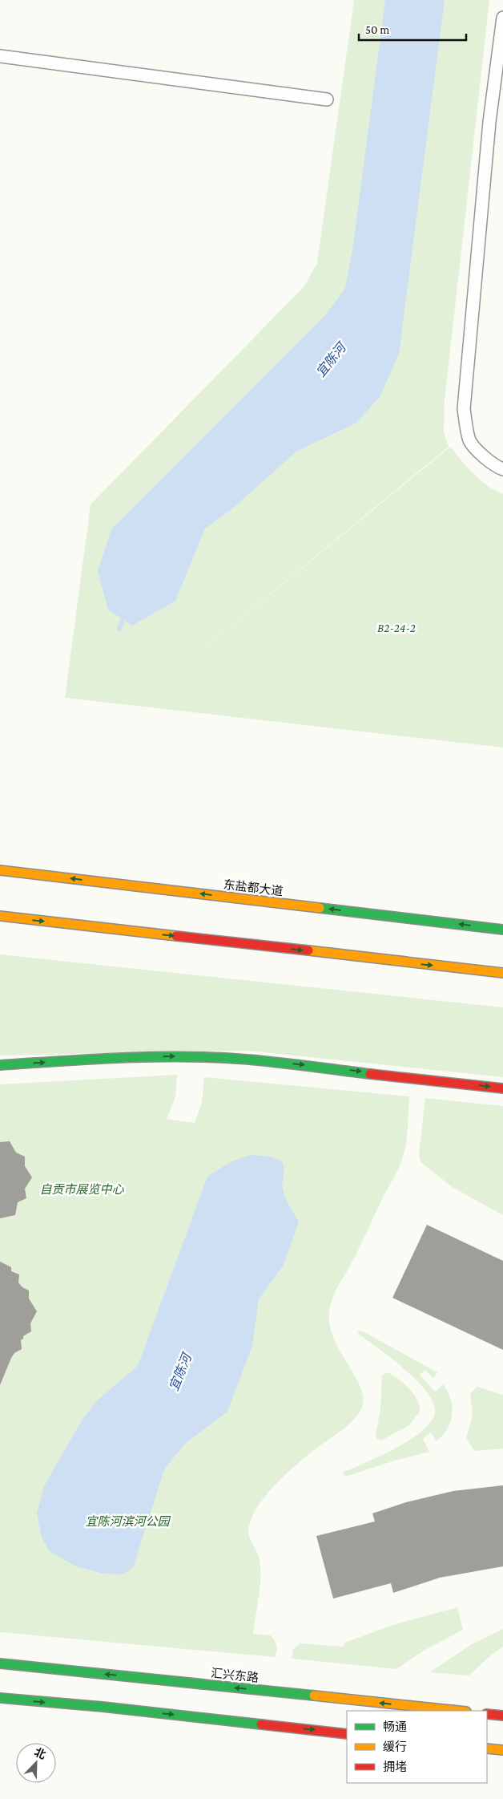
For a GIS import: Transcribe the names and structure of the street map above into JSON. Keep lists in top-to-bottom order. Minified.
{"streets":{"main road":["东盐都大道","汇兴东路"]},"water":["宜陈河"],"parks":["B2-24-2","自贡市展览中心","宜陈河滨河公园"],"legend":["畅通","缓行","拥堵"],"scale_bar":"50 m","north":"top right"}
